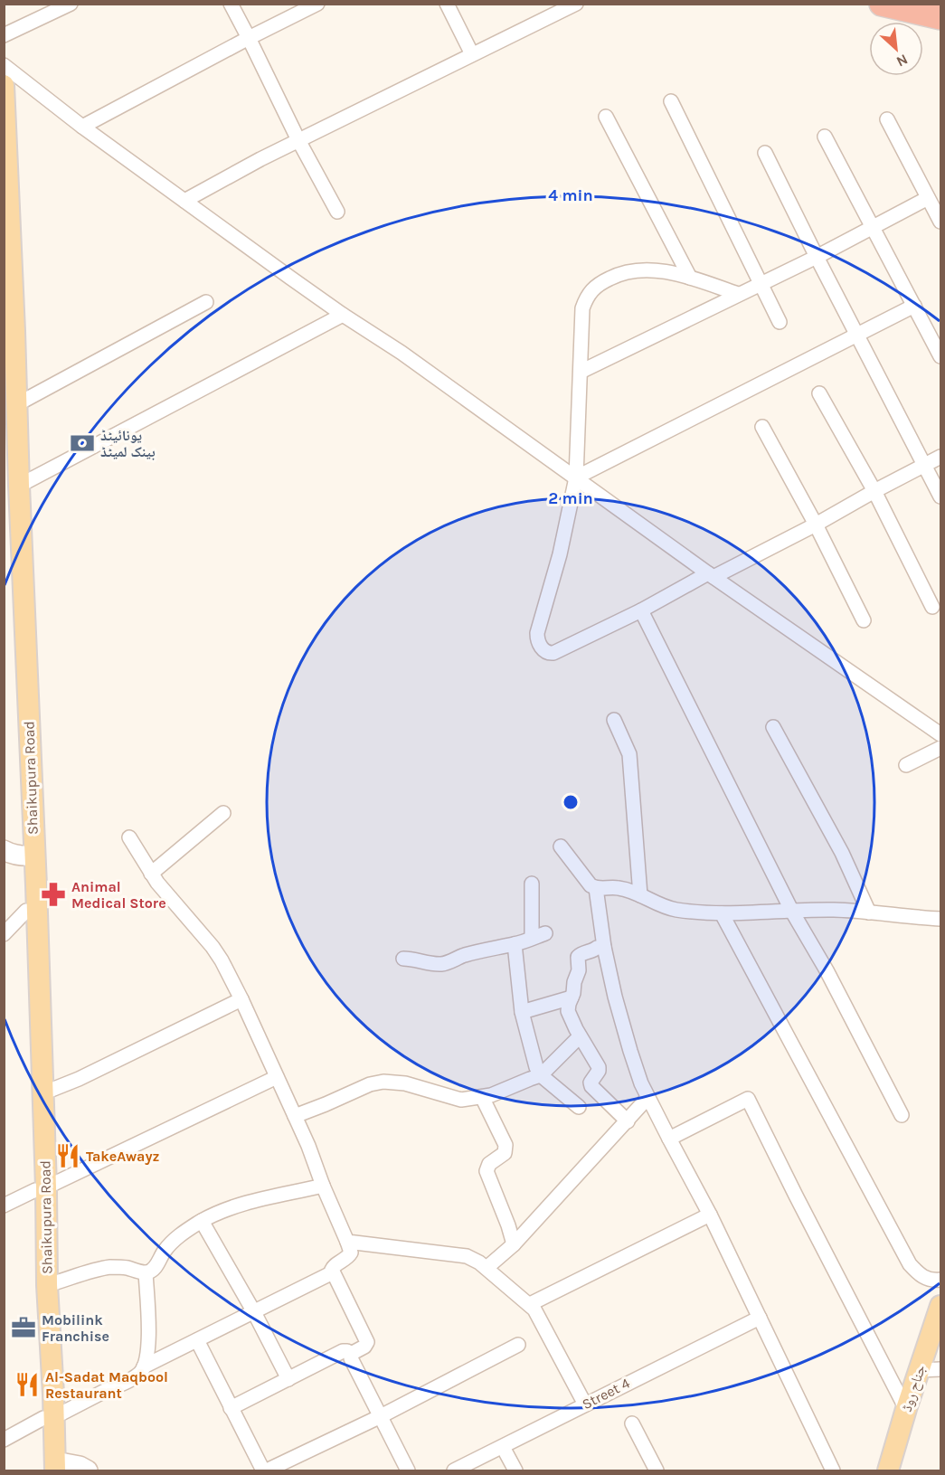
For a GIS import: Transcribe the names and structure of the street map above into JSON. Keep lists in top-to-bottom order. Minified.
{"streets":{"main road":["Shaikupura Road","جناح روڈ"],"street":["Street 4"]},"places":{"bank":["یونائیٹڈ بینک لمیٹڈ"],"pharmacy":["Animal Medical Store"],"restaurant":["TakeAwayz","Al-Sadat Maqbool Restaurant"],"office":["Mobilink Franchise"]},"north":"bottom right","rings":["4 min","2 min"]}
